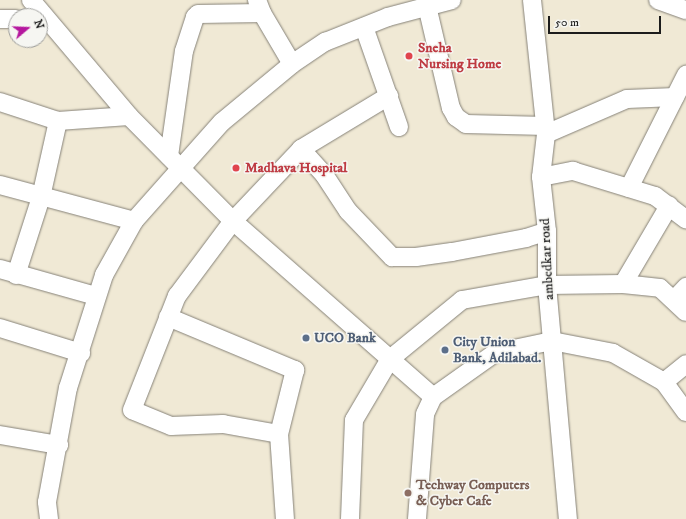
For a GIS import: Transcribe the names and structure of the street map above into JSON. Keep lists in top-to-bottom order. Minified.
{"streets":{"street":["ambedkar road"]},"places":["Sneha Nursing Home","Madhava Hospital","UCO Bank","City Union Bank, Adilabad.","Techway Computers & Cyber Cafe"],"scale_bar":"50 m","north":"right"}
